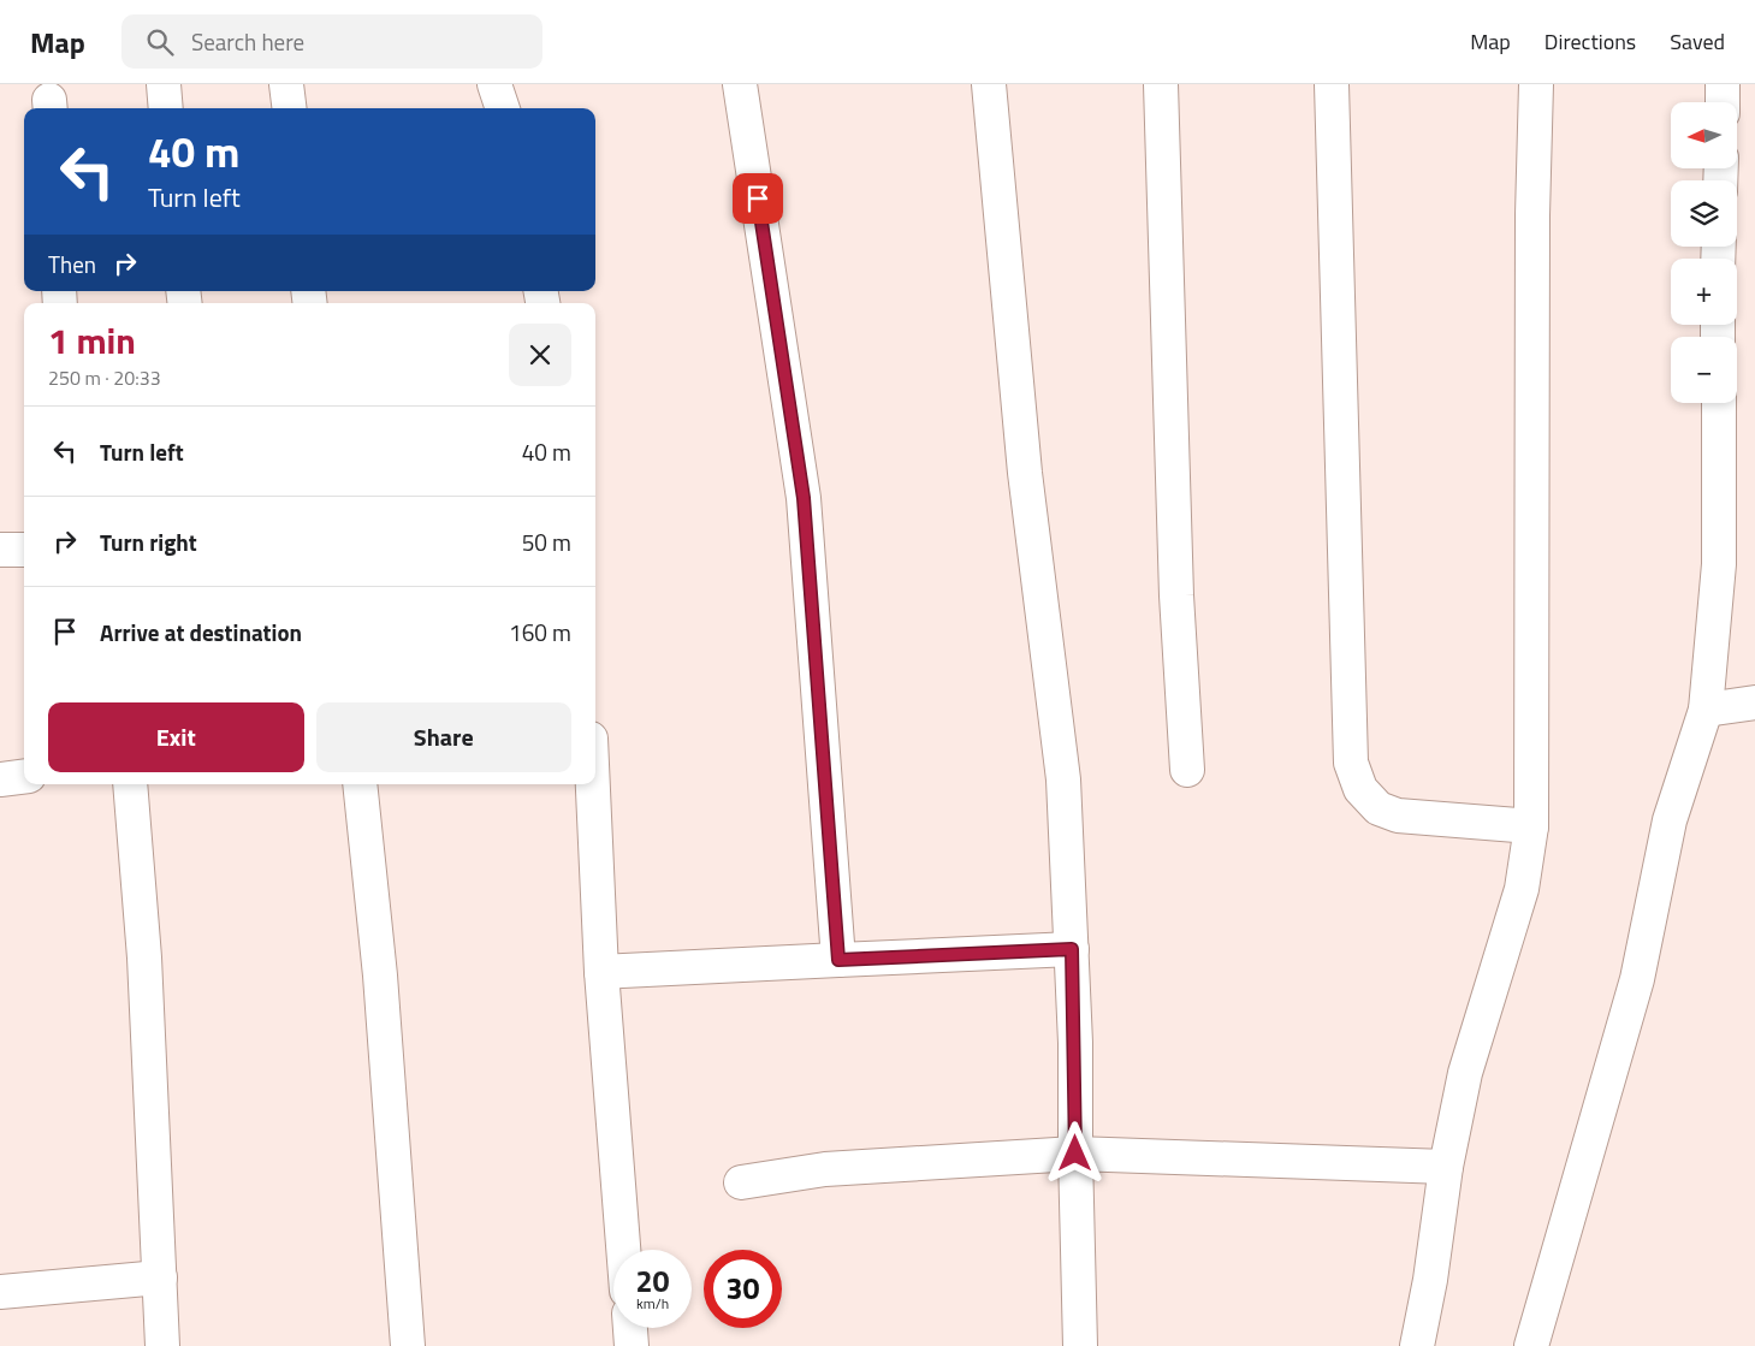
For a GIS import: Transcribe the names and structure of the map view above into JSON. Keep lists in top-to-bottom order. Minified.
{"north":"left","page":{"header":"Map","search":"Search here","nav":["Map","Directions","Saved"],"map_buttons":["+","−"],"turn":["40 m","Turn left"],"then":"Then","heading":["1 min","250 m · 20:33"],"list":[{"name":"Turn left","value":"40 m"},{"name":"Turn right","value":"50 m"},{"name":"Arrive at destination","value":"160 m"}],"buttons":["Exit","Share"],"speed":"20 km/h","limit":"30"}}
